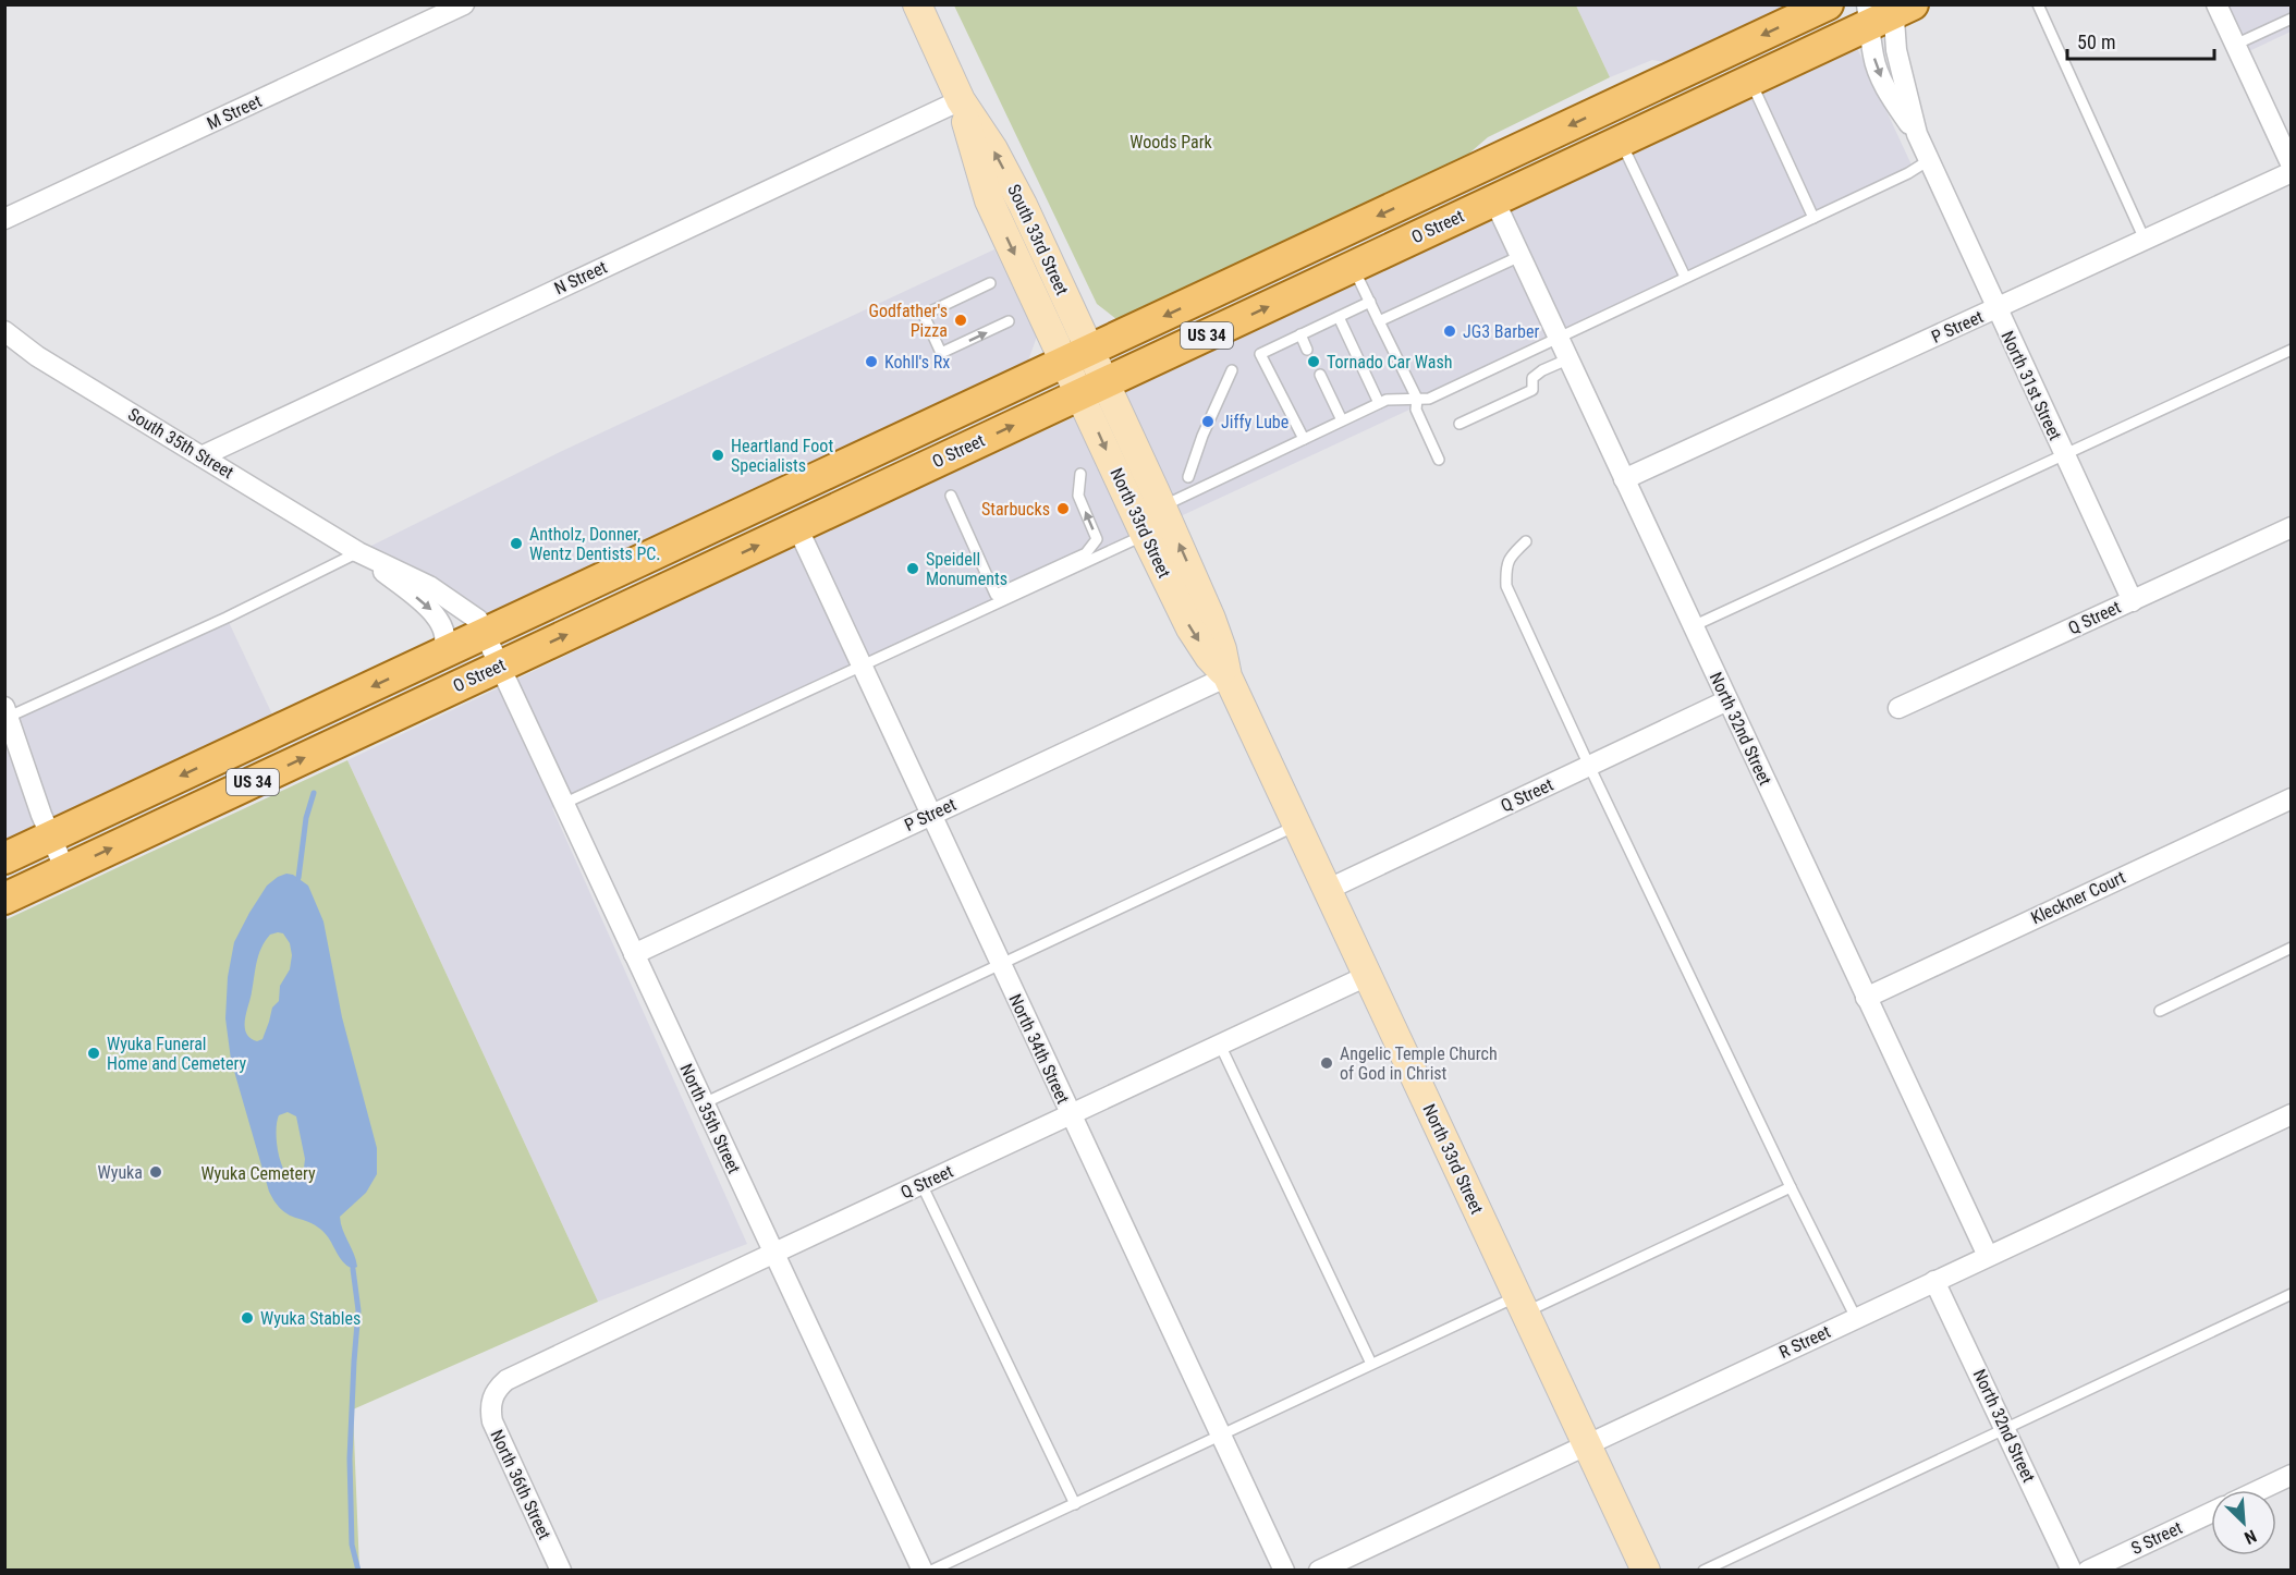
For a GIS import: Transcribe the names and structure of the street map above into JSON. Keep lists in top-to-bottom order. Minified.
{"streets":{"main road":["O Street","South 33rd Street","US 34","North 33rd Street"],"street":["M Street","N Street","P Street","North 31st Street","South 35th Street","Q Street","North 32nd Street","Kleckner Court","North 34th Street","North 35th Street","R Street","North 36th Street","S Street"]},"crossings":[["O Street","South 33rd Street"],["O Street","North 31st Street"],["O Street","South 35th Street"],["O Street","North 33rd Street"],["O Street","North 32nd Street"],["O Street","North 34th Street"],["O Street","North 35th Street"],["South 33rd Street","N Street"],["South 33rd Street","North 33rd Street"],["N Street","South 35th Street"],["P Street","North 31st Street"],["P Street","North 33rd Street"],["P Street","North 32nd Street"],["P Street","North 34th Street"],["P Street","North 35th Street"],["North 31st Street","Q Street"],["South 35th Street","North 35th Street"],["North 33rd Street","Q Street"],["North 33rd Street","R Street"],["Q Street","North 32nd Street"],["Q Street","North 34th Street"],["Q Street","North 35th Street"],["Q Street","North 36th Street"],["North 32nd Street","Kleckner Court"],["North 32nd Street","R Street"]],"parks":["Woods Park","Wyuka Cemetery"],"places":["Godfather's Pizza","JG3 Barber","Kohll's Rx","Tornado Car Wash","Jiffy Lube","Heartland Foot Specialists","Starbucks","Antholz, Donner, Wentz Dentists PC.","Speidell Monuments","Wyuka Funeral Home and Cemetery","Angelic Temple Church of God in Christ","Wyuka","Wyuka Stables"],"scale_bar":"50 m","north":"bottom right"}
